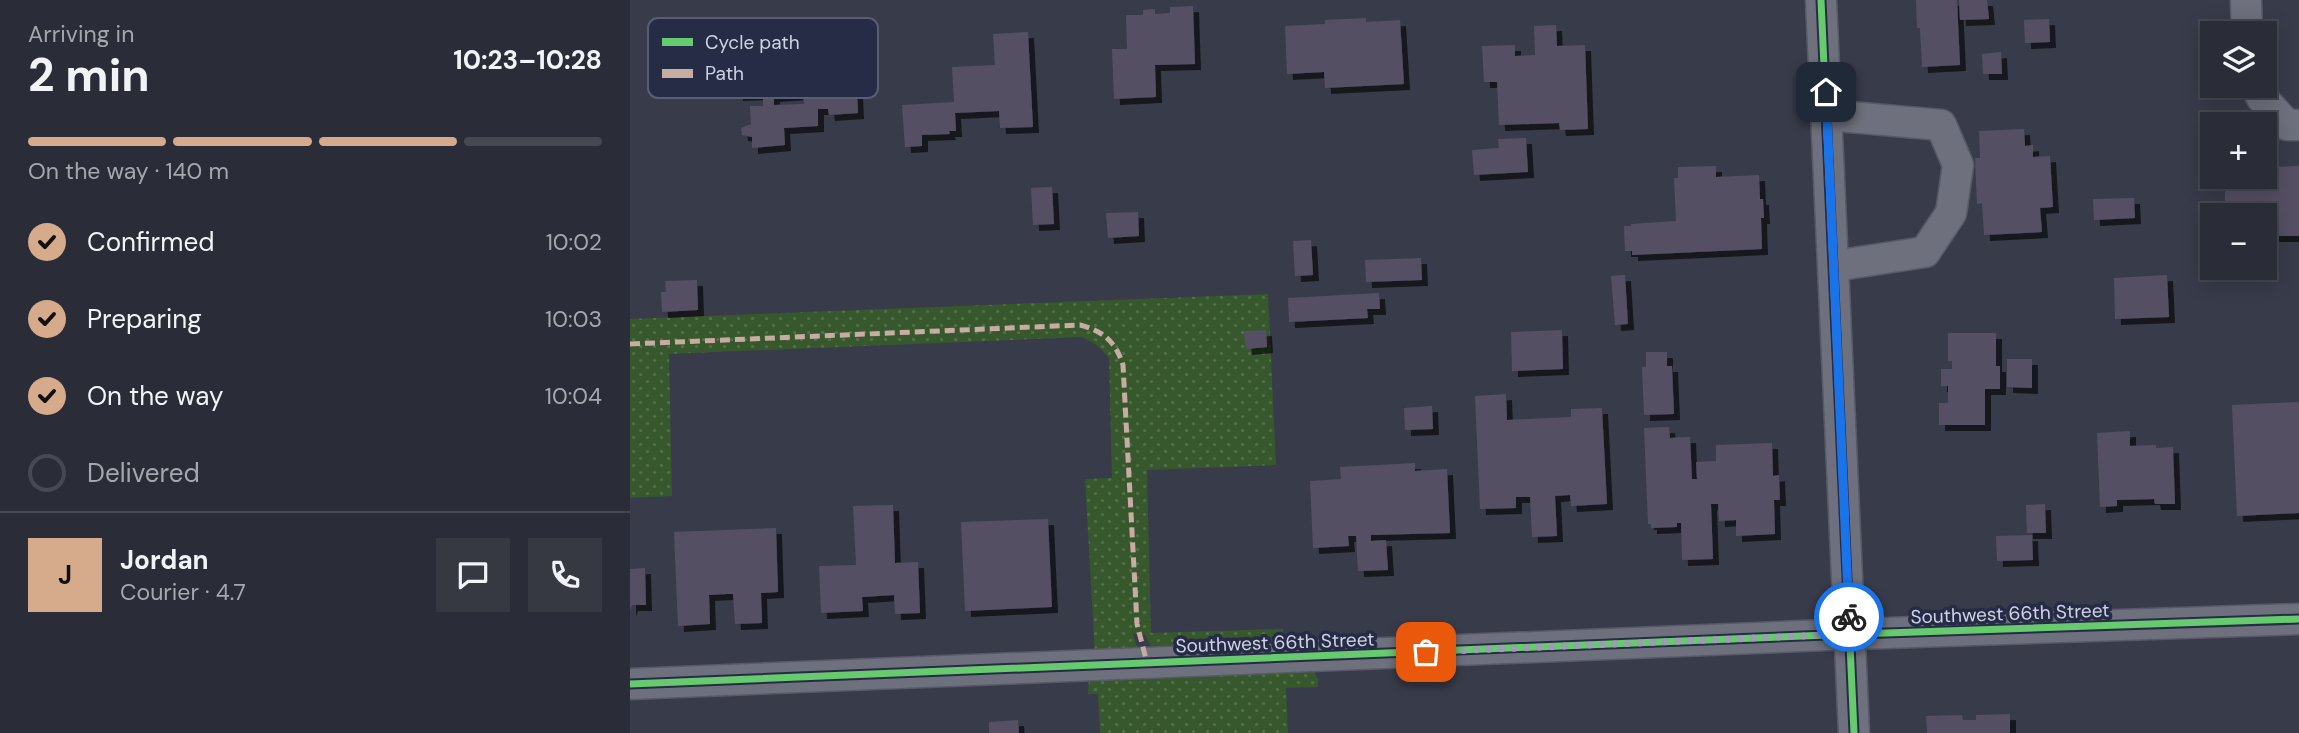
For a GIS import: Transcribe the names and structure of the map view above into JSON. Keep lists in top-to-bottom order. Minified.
{"streets":{"street":["Southwest 66th Street"]},"legend":["Cycle path","Path"],"page":{"heading":["2 min","Arriving in","10:23–10:28"],"panel":["Jordan","Courier · 4.7"],"map_buttons":["+","−"],"bar":"On the way · 140 m","list":[["Confirmed","10:02"],["Preparing","10:03"],["On the way","10:04"],"Delivered"],"round":"J"}}
